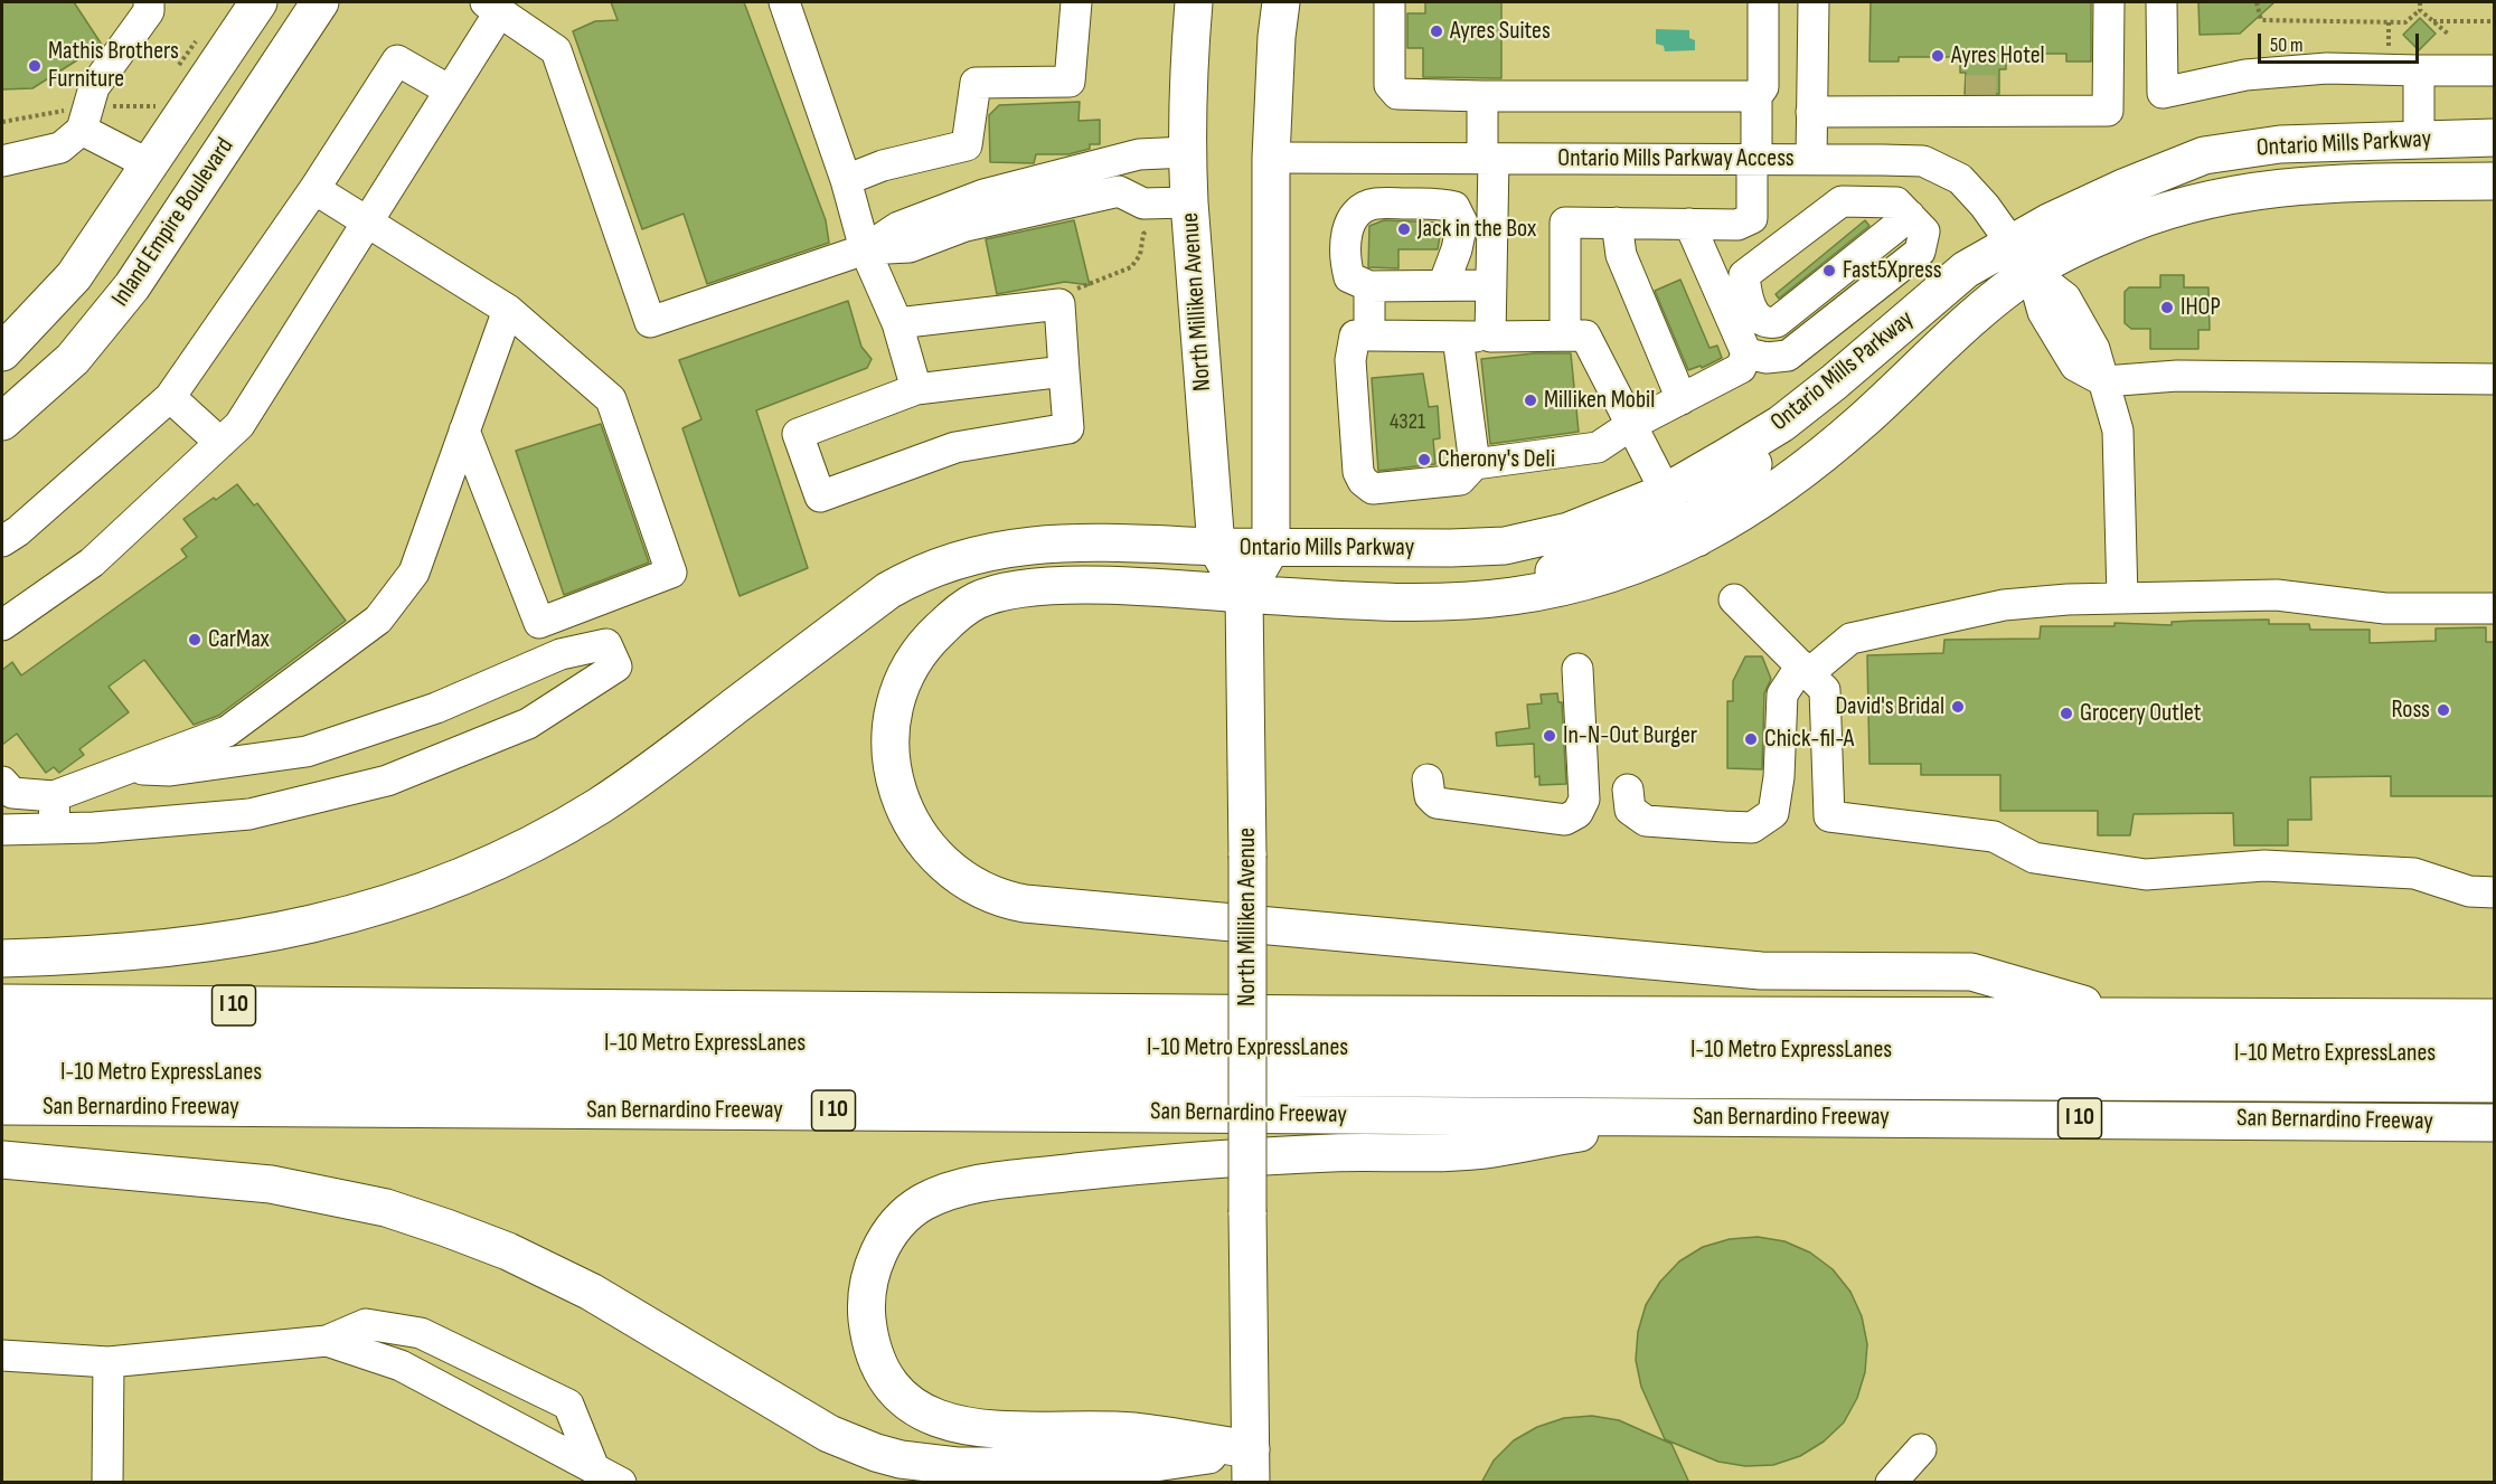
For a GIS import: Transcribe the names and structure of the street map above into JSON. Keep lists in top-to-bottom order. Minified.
{"streets":{"main road":["Ontario Mills Parkway","Inland Empire Boulevard","North Milliken Avenue","I 10","I-10 Metro ExpressLanes","San Bernardino Freeway"],"street":["Ontario Mills Parkway Access"]},"crossings":[["Ontario Mills Parkway","Ontario Mills Parkway Access"],["Ontario Mills Parkway","North Milliken Avenue"],["Ontario Mills Parkway","I 10"]],"places":["Ayres Suites","Ayres Hotel","Mathis Brothers Furniture","Jack in the Box","Fast5Xpress","IHOP","Milliken Mobil","Cherony's Deli","CarMax","David's Bridal","Ross","Grocery Outlet","In-N-Out Burger","Chick-fil-A"],"house_numbers":["4321"],"scale_bar":"50 m"}
